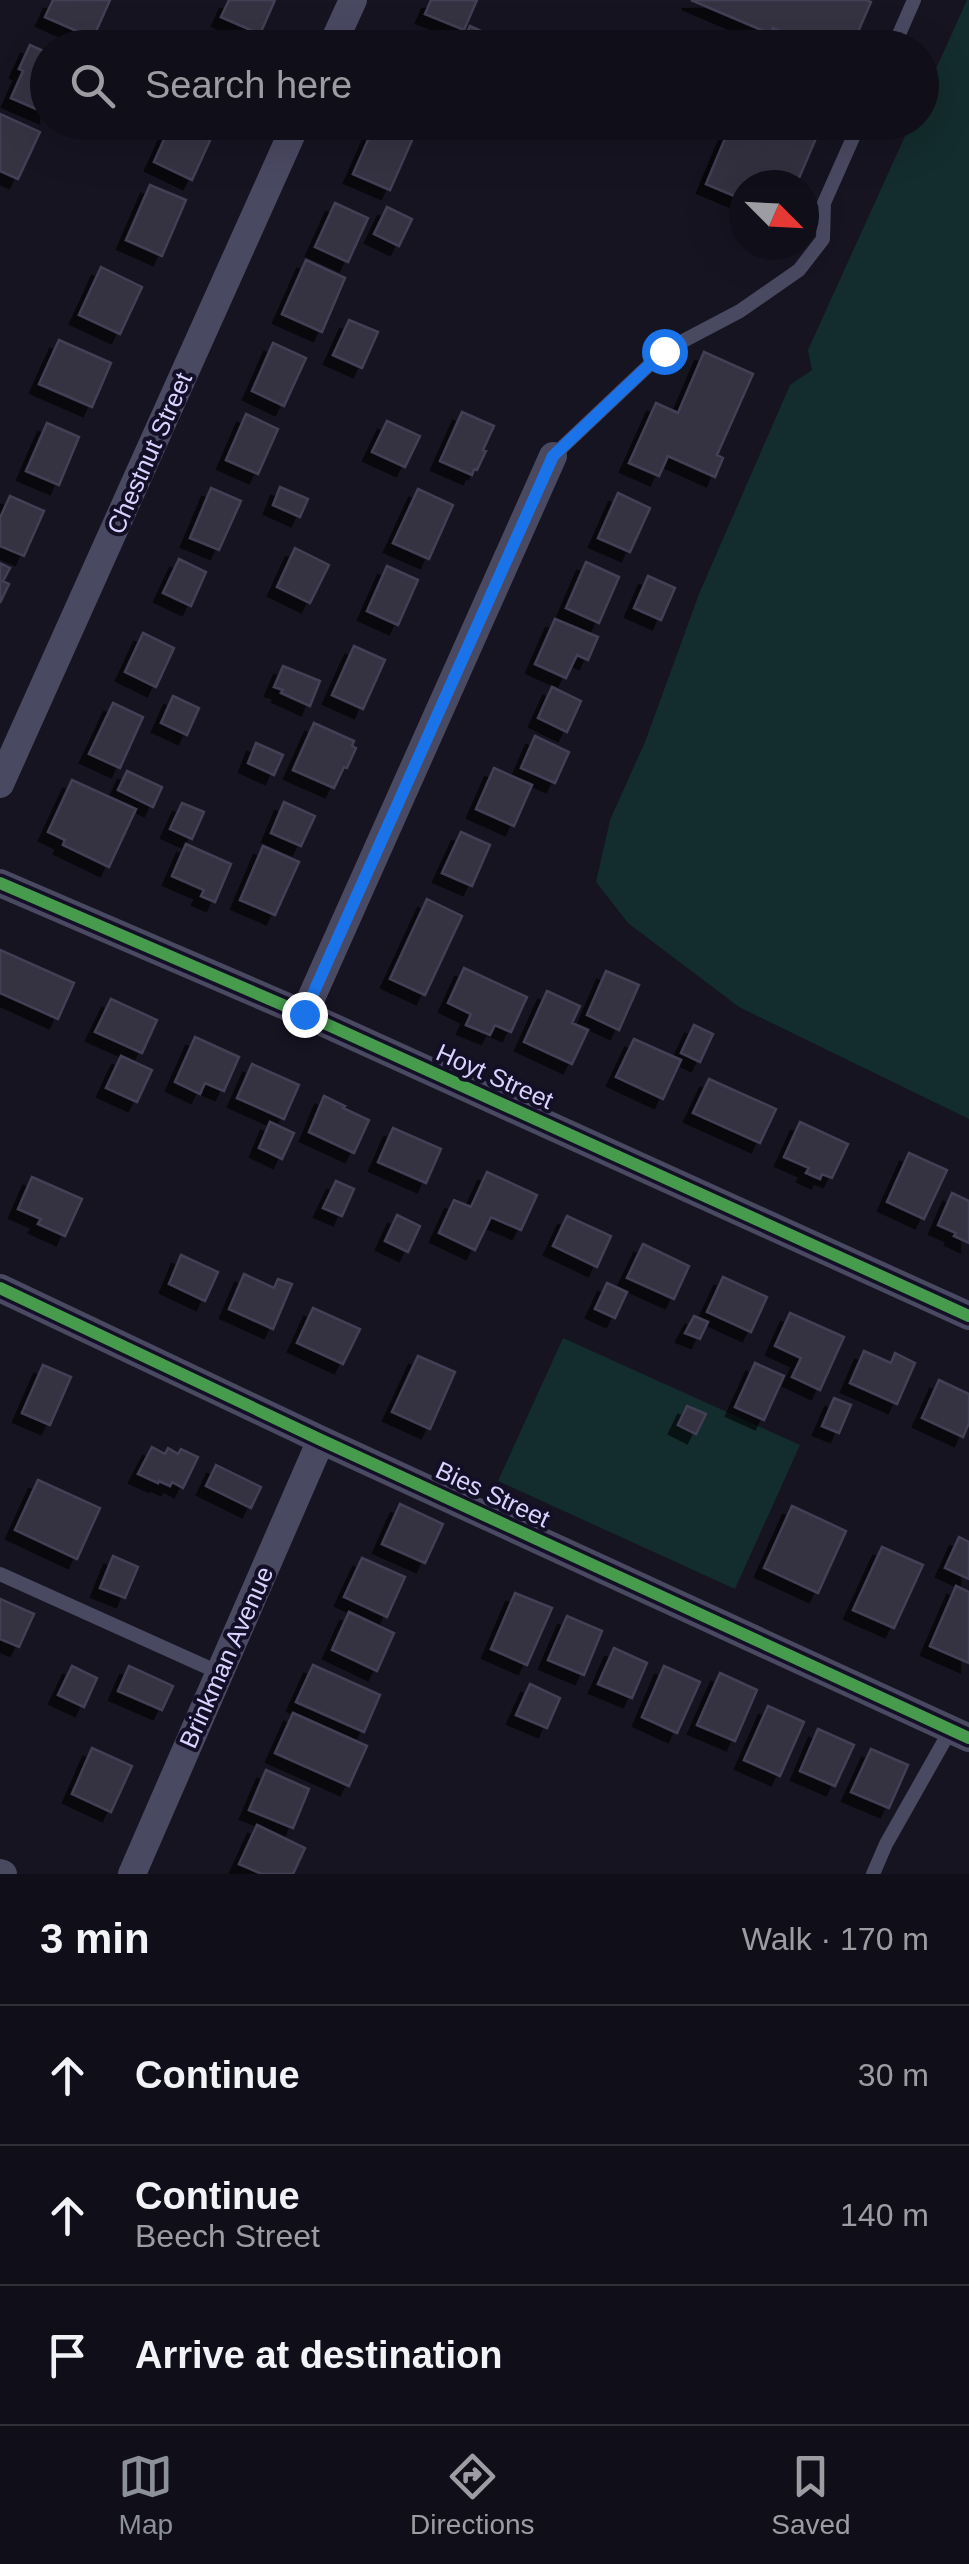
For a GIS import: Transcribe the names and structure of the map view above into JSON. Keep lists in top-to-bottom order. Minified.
{"streets":{"street":["Chestnut Street","Hoyt Street","Bies Street","Brinkman Avenue"]},"crossings":[["Bies Street","Brinkman Avenue"]],"north":"bottom right","page":{"search":"Search here","heading":["3 min","Walk · 170 m"],"list":[["Continue","30 m"],["Continue","Beech Street","140 m"],"Arrive at destination"],"nav":["Map","Directions","Saved"]}}
